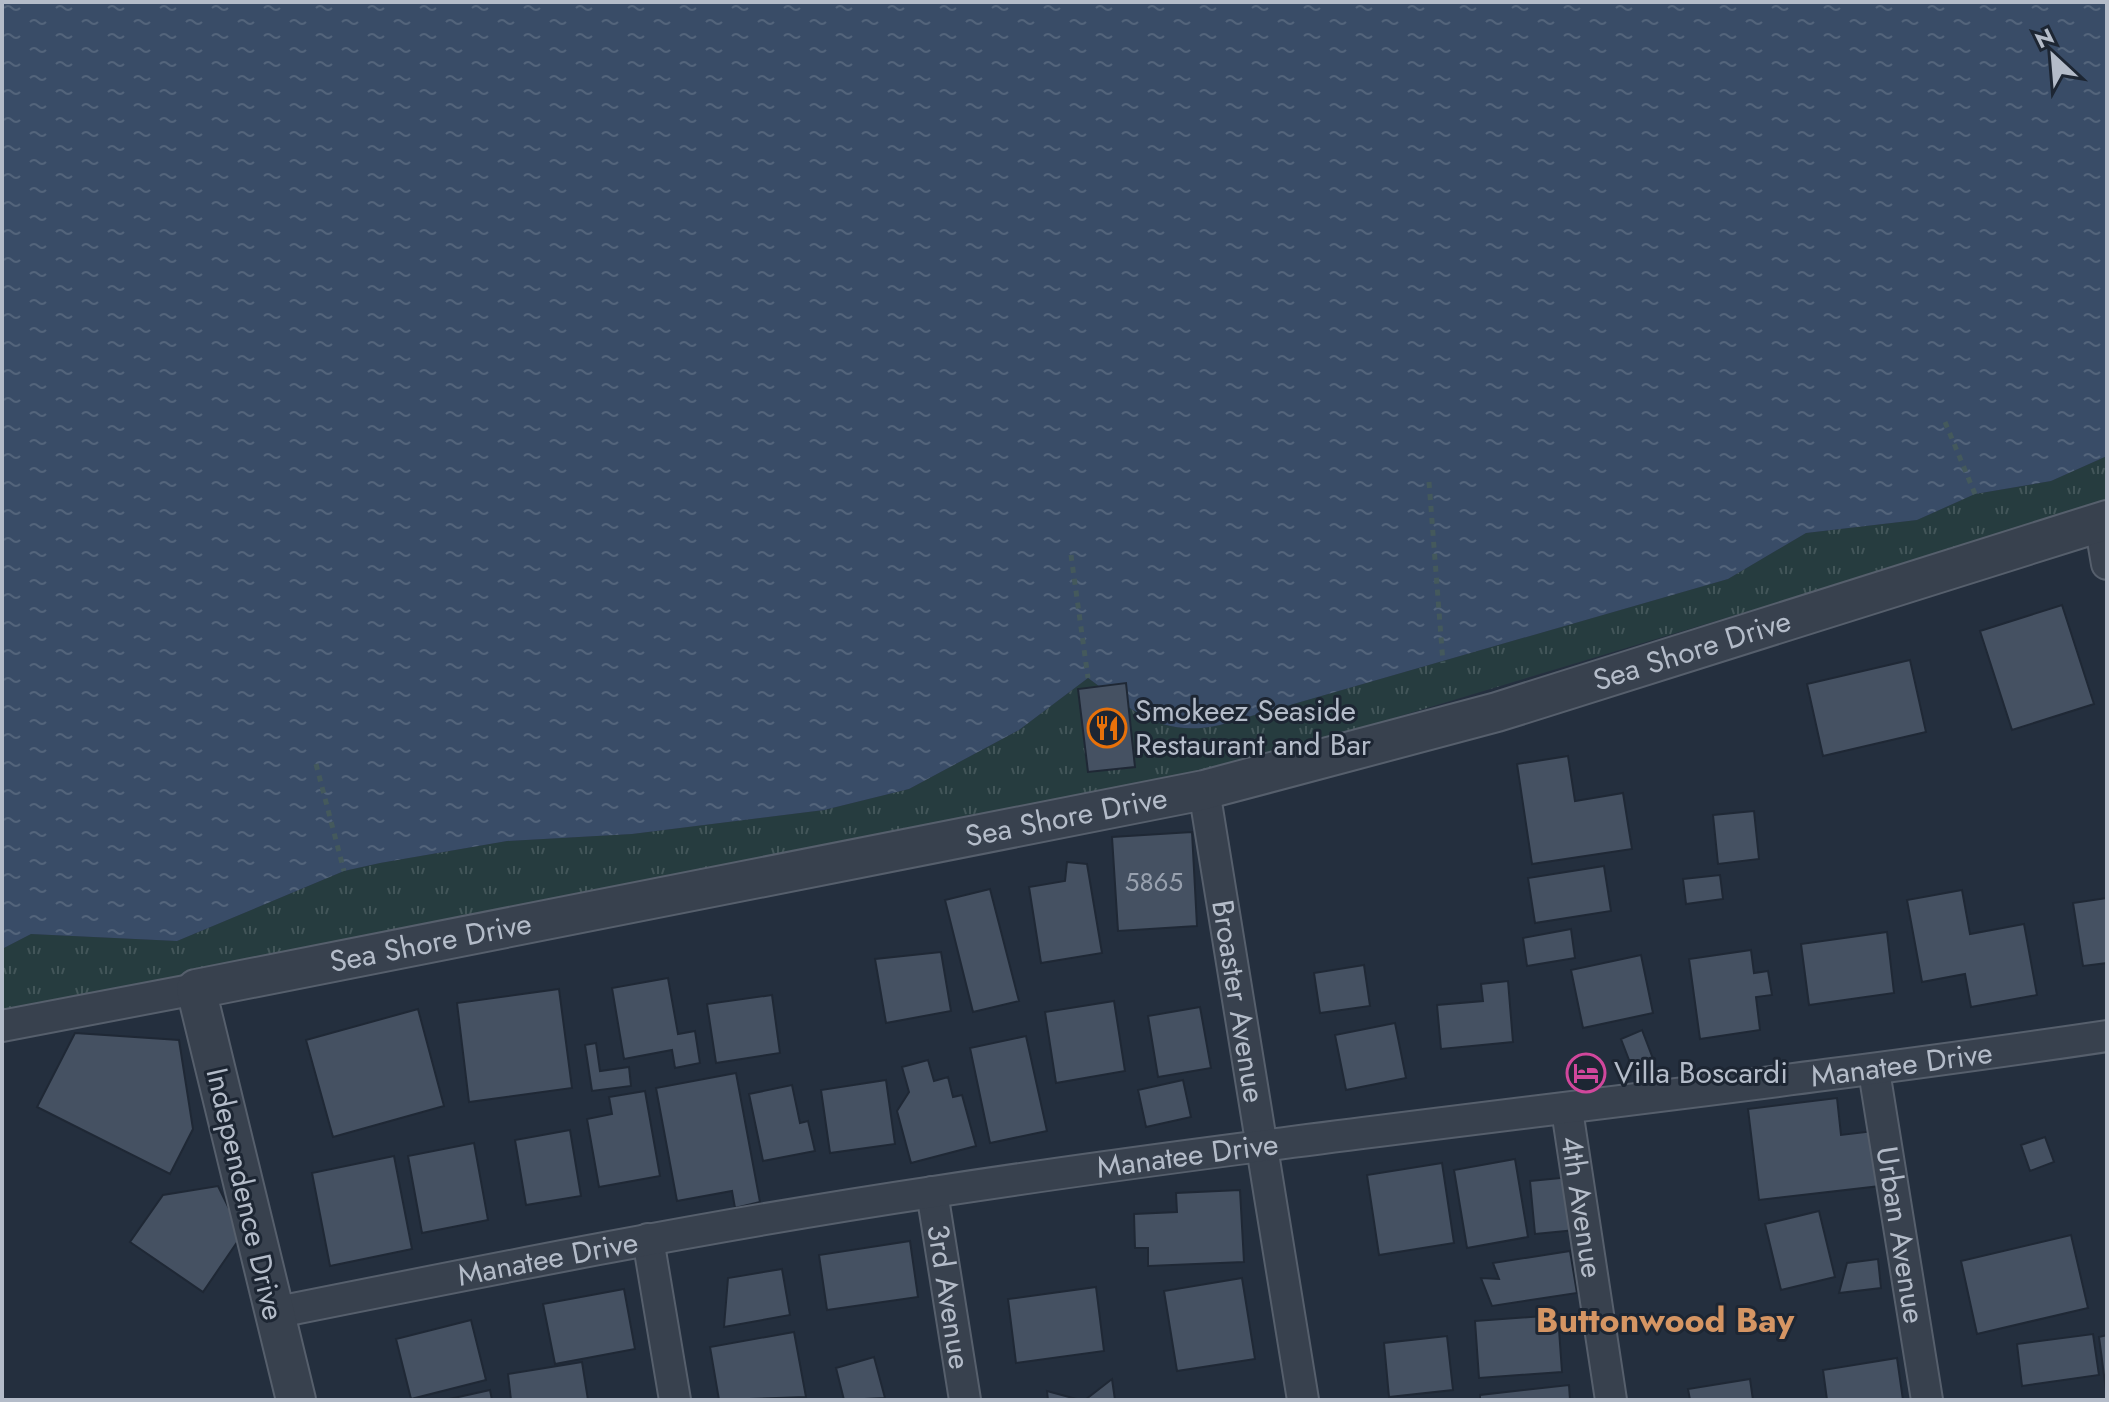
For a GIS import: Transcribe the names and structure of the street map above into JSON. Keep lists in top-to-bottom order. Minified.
{"streets":{"street":["Sea Shore Drive","Broaster Avenue","Manatee Drive","Independence Drive","4th Avenue","Urban Avenue","3rd Avenue"]},"crossings":[["Sea Shore Drive","Broaster Avenue"],["Sea Shore Drive","Independence Drive"],["Broaster Avenue","Manatee Drive"],["Manatee Drive","Independence Drive"],["Manatee Drive","4th Avenue"],["Manatee Drive","Urban Avenue"],["Manatee Drive","3rd Avenue"]],"districts":["Buttonwood Bay"],"places":{"restaurant":["Smokeez Seaside Restaurant and Bar"],"hotel":["Villa Boscardi"]},"house_numbers":["5865"],"north":"top left"}
